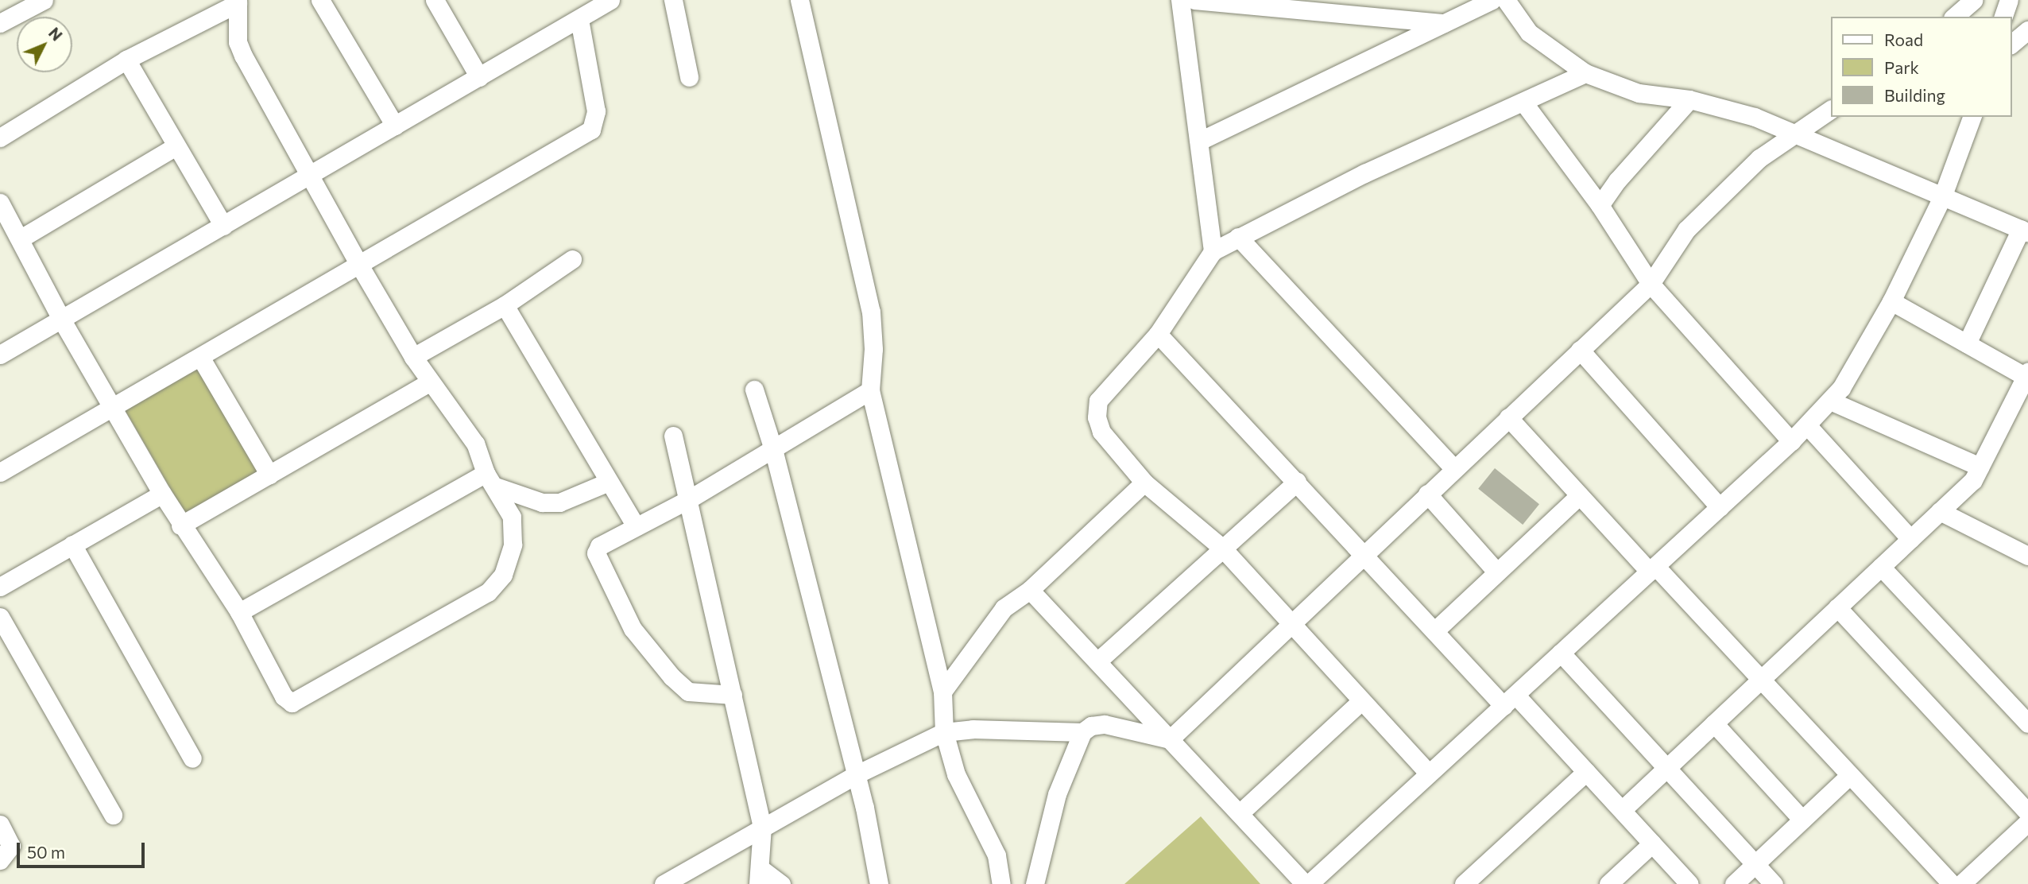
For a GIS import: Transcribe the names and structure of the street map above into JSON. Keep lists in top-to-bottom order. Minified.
{"legend":["Road","Park","Building"],"scale_bar":"50 m","north":"top right"}
